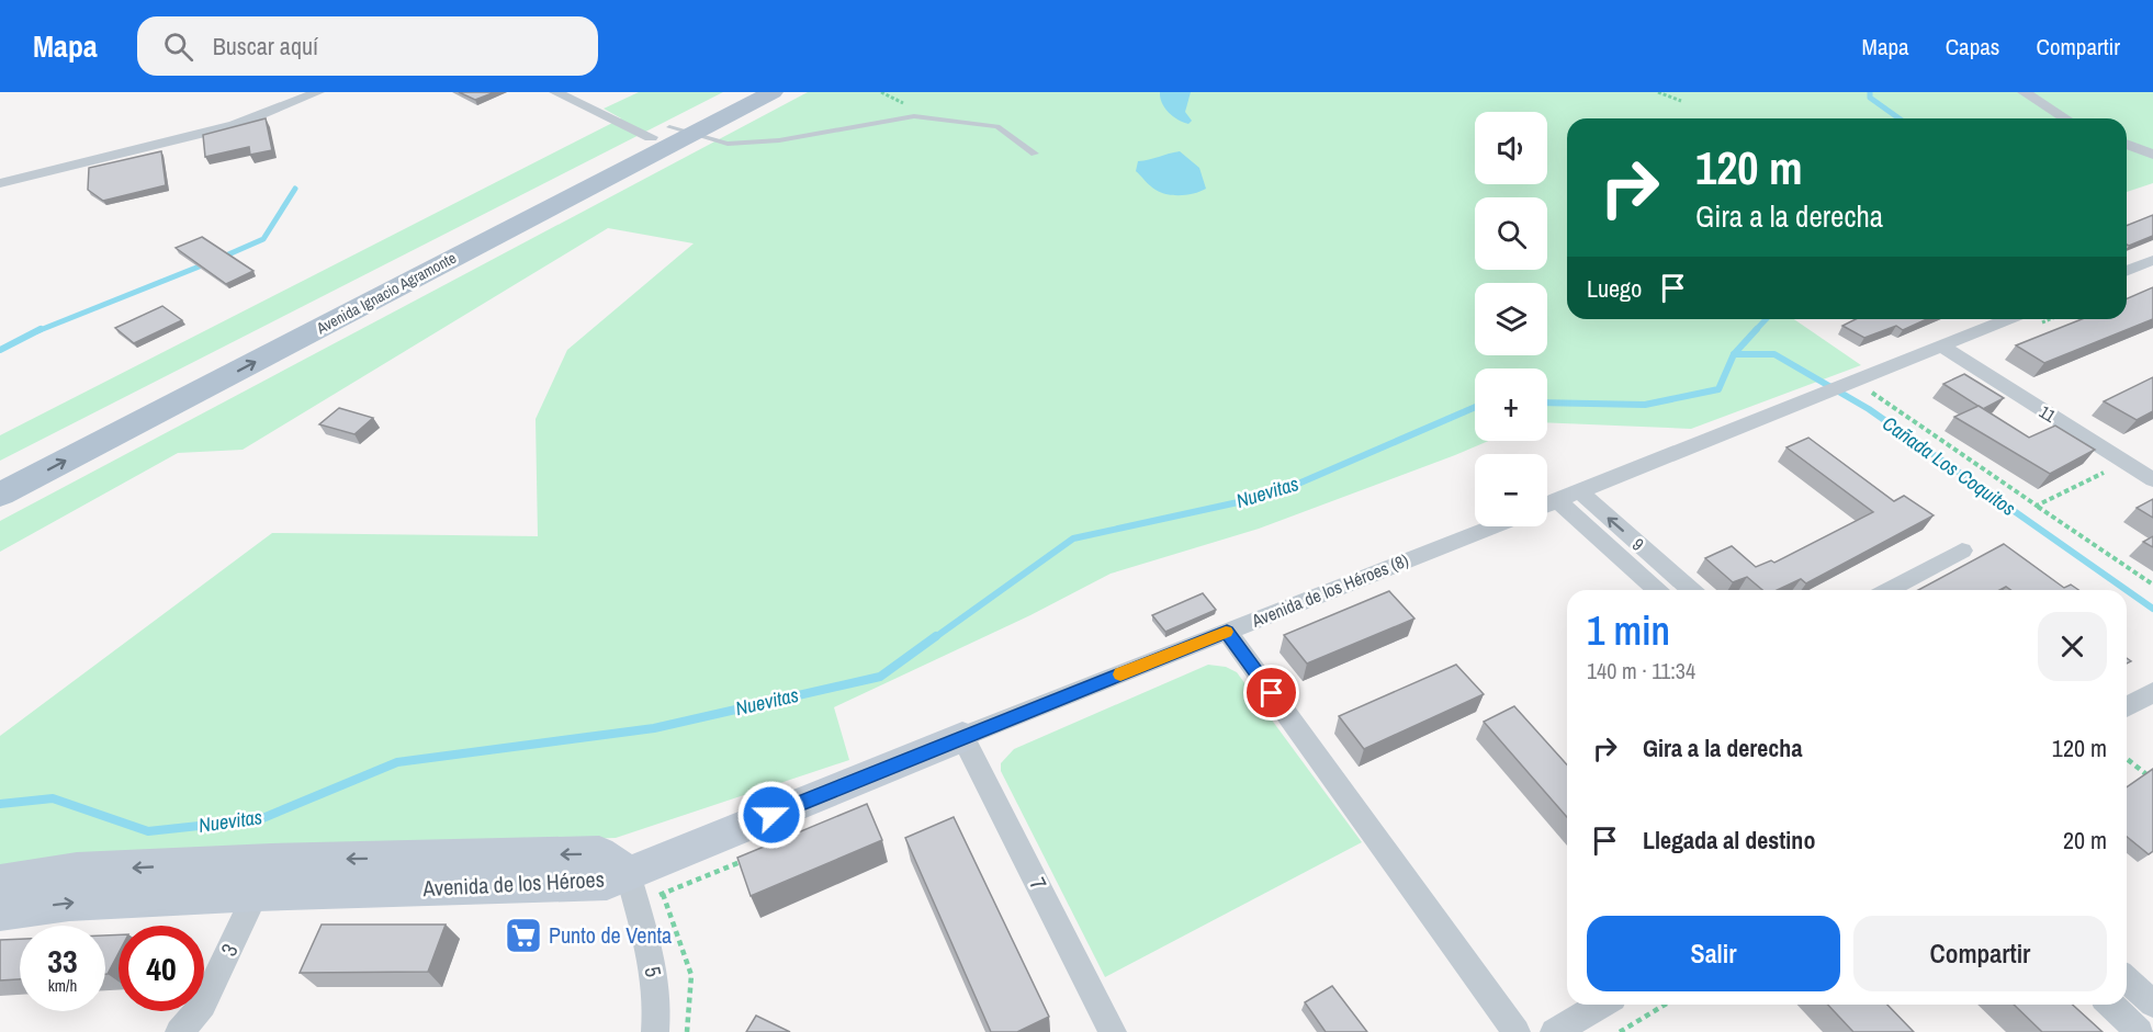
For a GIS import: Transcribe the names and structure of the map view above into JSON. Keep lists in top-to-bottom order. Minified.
{"streets":{"main road":["Avenida Ignacio Agramonte"],"street":["11","9","Avenida de los Héroes (8)","Avenida de los Héroes","7","3","5"]},"crossings":[["Avenida de los Héroes (8)","Avenida de los Héroes"],["Avenida de los Héroes (8)","7"],["Avenida de los Héroes (8)","5"],["Avenida de los Héroes","3"],["Avenida de los Héroes","5"]],"water":["Cañada Los Coquitos","Nuevitas"],"places":{"supermarket":["Punto de Venta"]},"page":{"header":"Mapa","search":"Buscar aquí","nav":["Mapa","Capas","Compartir"],"map_buttons":["+","−"],"turn":["120 m","Gira a la derecha"],"then":"Luego","heading":["1 min","140 m · 11:34"],"list":[{"name":"Gira a la derecha","value":"120 m"},{"name":"Llegada al destino","value":"20 m"}],"buttons":["Salir","Compartir"],"speed":"33 km/h","limit":"40"}}
